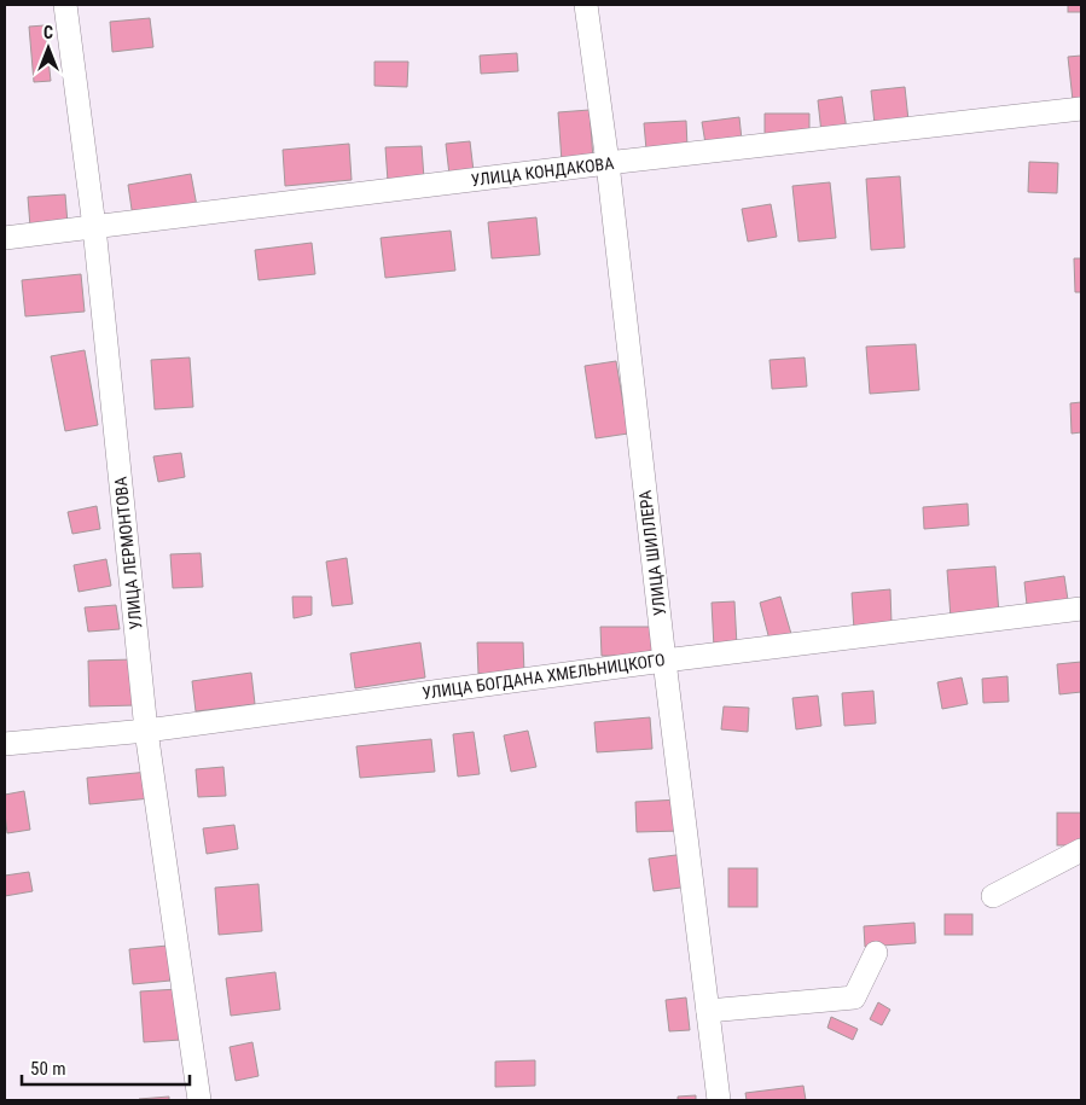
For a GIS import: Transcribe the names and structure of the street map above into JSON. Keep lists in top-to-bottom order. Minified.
{"streets":{"street":["УЛИЦА КОНДАКОВА","УЛИЦА ЛЕРМОНТОВА","УЛИЦА ШИЛЛЕРА","УЛИЦА БОГДАНА ХМЕЛЬНИЦКОГО"]},"crossings":[["УЛИЦА КОНДАКОВА","УЛИЦА ЛЕРМОНТОВА"],["УЛИЦА КОНДАКОВА","УЛИЦА ШИЛЛЕРА"],["УЛИЦА ЛЕРМОНТОВА","УЛИЦА БОГДАНА ХМЕЛЬНИЦКОГО"],["УЛИЦА ШИЛЛЕРА","УЛИЦА БОГДАНА ХМЕЛЬНИЦКОГО"]],"scale_bar":"50 m","north":"top"}
